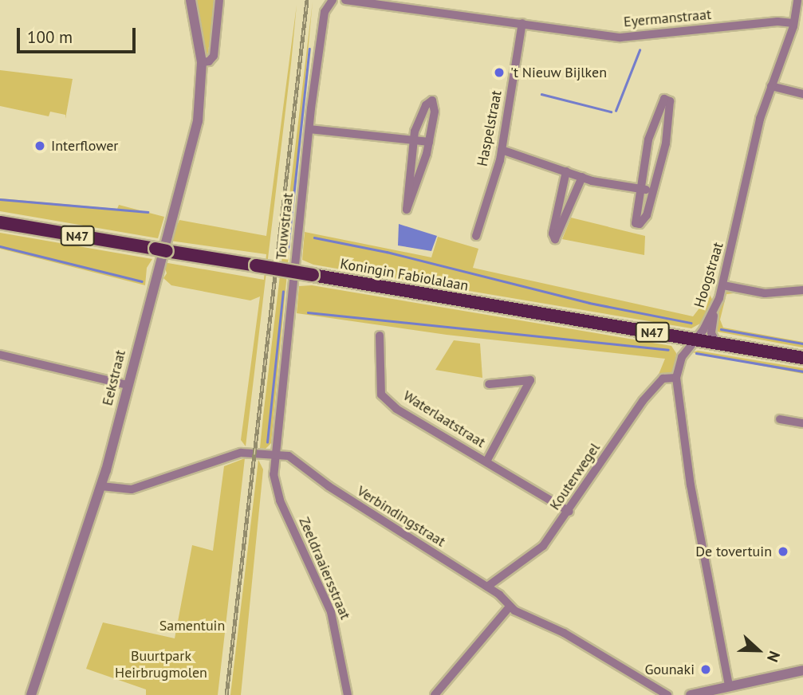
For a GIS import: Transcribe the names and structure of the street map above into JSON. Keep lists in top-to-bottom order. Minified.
{"streets":{"main road":["N47","Koningin Fabiolalaan"],"street":["Eyermanstraat","Haspelstraat","Touwstraat","Hoogstraat","Eekstraat","Waterlaatstraat","Kouterwegel","Verbindingstraat","Zeeldraaiersstraat"]},"crossings":[["Eyermanstraat","Haspelstraat"],["Eyermanstraat","Hoogstraat"],["Touwstraat","Verbindingstraat"],["Touwstraat","Zeeldraaiersstraat"],["Koningin Fabiolalaan","Hoogstraat"],["Hoogstraat","Kouterwegel"],["Eekstraat","Verbindingstraat"],["Waterlaatstraat","Kouterwegel"],["Kouterwegel","Verbindingstraat"],["Verbindingstraat","Zeeldraaiersstraat"]],"parks":["Samentuin","Buurtpark Heirbrugmolen"],"places":["'t Nieuw Bijlken","Interflower","De tovertuin","Gounaki"],"scale_bar":"100 m","north":"right"}
